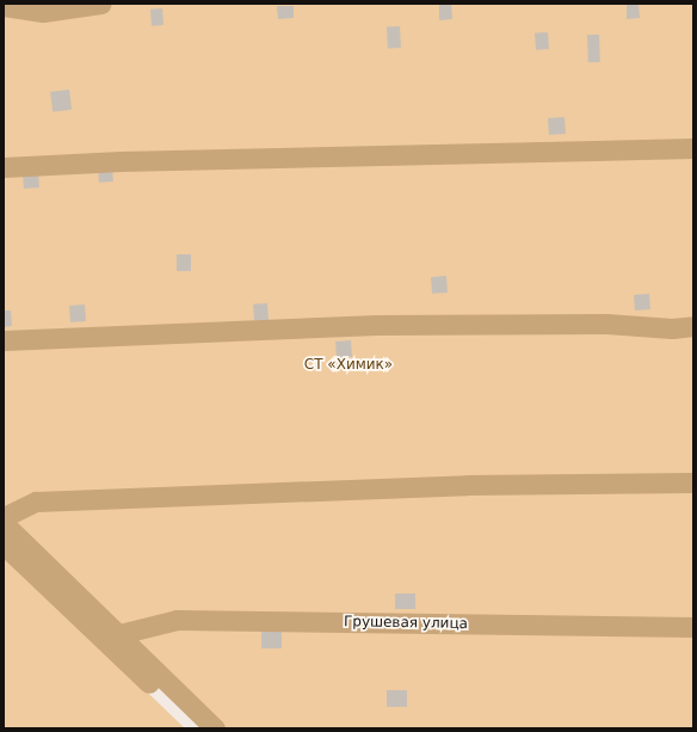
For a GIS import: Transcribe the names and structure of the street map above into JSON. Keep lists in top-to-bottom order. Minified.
{"streets":{"street":["Грушевая улица"]},"parks":["СТ «Химик»"]}
